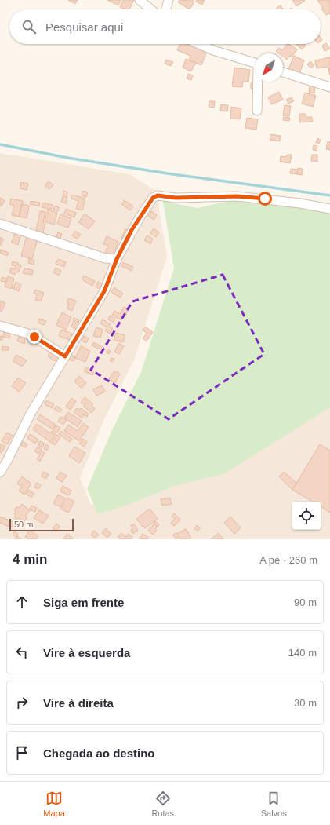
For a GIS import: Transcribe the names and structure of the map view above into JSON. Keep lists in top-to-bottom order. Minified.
{"scale_bar":"50 m","north":"bottom left","page":{"search":"Pesquisar aqui","scale":"50 m","heading":["4 min","A pé · 260 m"],"list":[["Siga em frente","90 m"],["Vire à esquerda","140 m"],["Vire à direita","30 m"],"Chegada ao destino"],"nav":["Mapa","Rotas","Salvos"]}}
